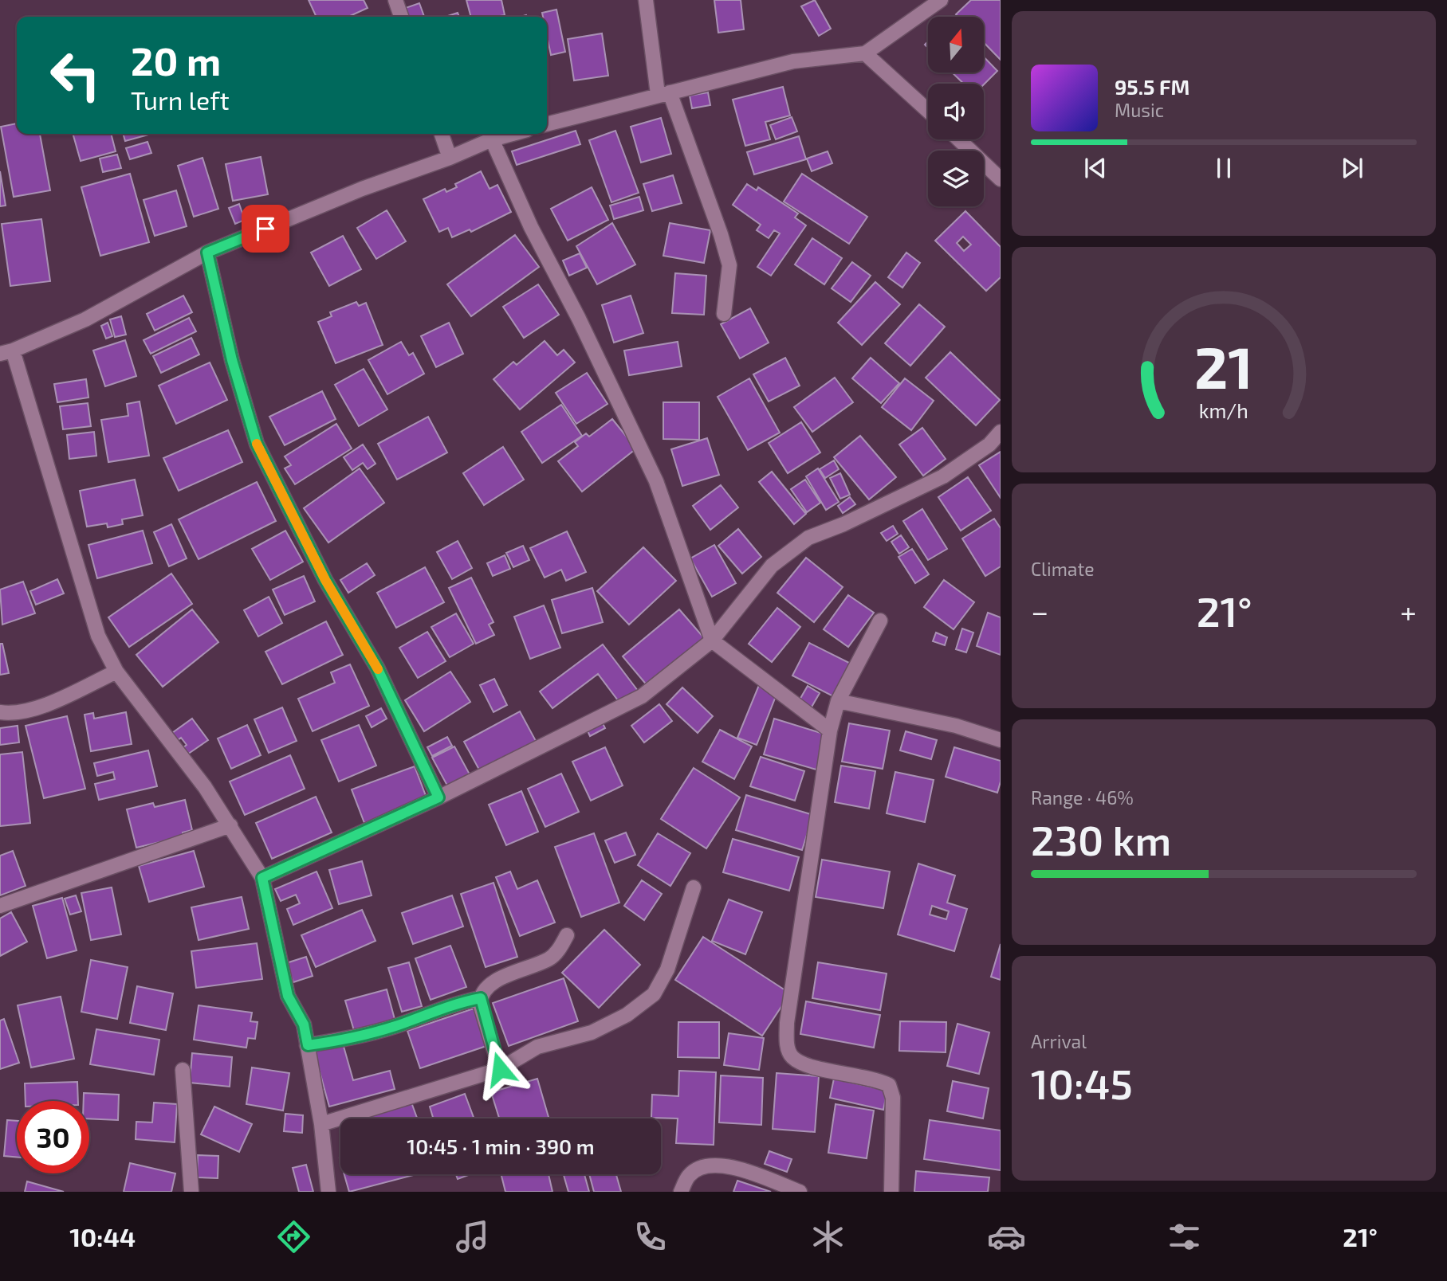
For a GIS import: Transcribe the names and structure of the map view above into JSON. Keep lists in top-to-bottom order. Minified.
{"north":"top","page":{"turn":["20 m","Turn left"],"song":["95.5 FM","Music"],"tile":["Climate",["Range · 46%","230 km"],["Arrival","10:45"]],"heat":["−","21°","+"],"limit":"30","trip":"10:45 · 1 min · 390 m","tabs":["10:44","21°"],"gauge":["21","km/h"]}}
